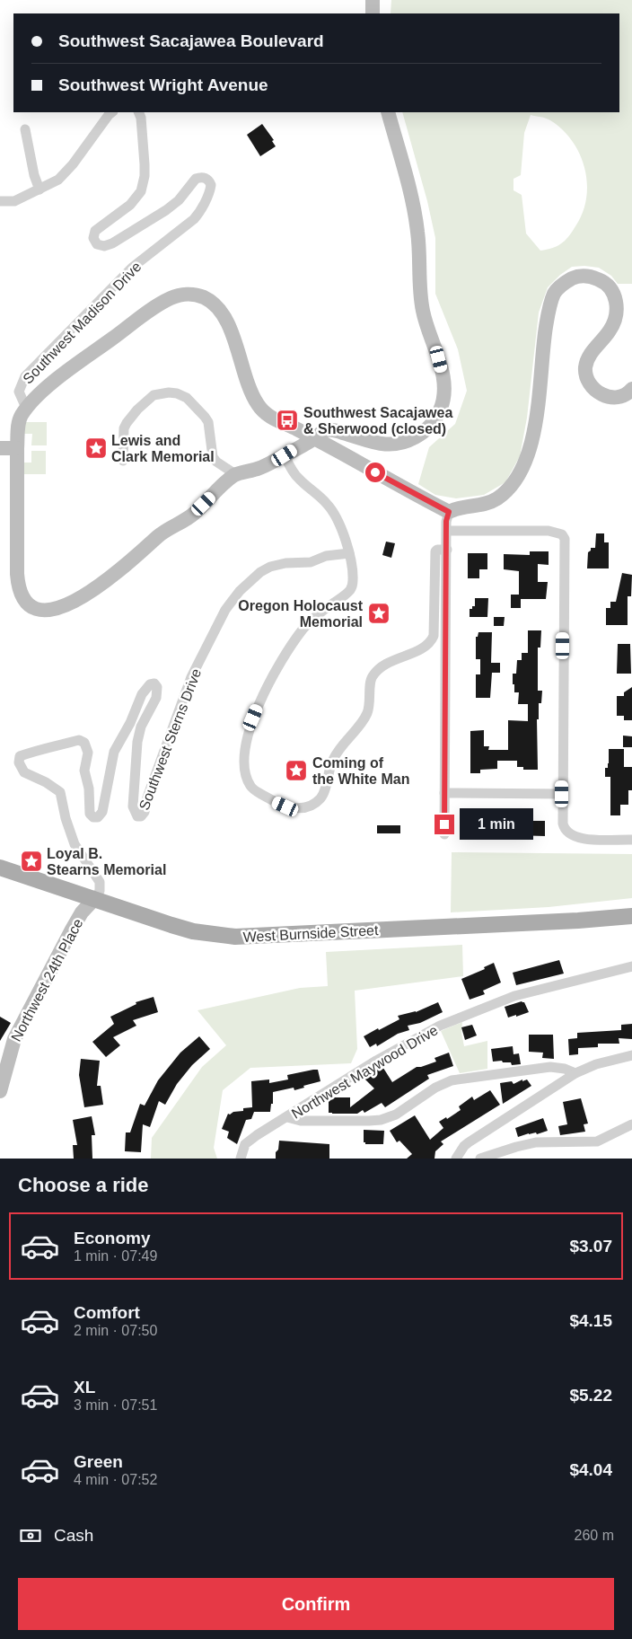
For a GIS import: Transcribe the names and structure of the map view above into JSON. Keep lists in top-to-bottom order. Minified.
{"streets":{"main road":["West Burnside Street"],"street":["Southwest Madison Drive","Southwest Sterns Drive","Northwest 24th Place","Northwest Maywood Drive"]},"crossings":[["Southwest Sterns Drive","West Burnside Street"],["Southwest Sterns Drive","Northwest 24th Place"],["West Burnside Street","Northwest 24th Place"]],"places":{"bus stop":["Southwest Sacajawea & Sherwood (closed)"],"place":["Lewis and Clark Memorial","Oregon Holocaust Memorial","Coming of the White Man","Loyal B. Stearns Memorial"]},"page":{"banner":["Southwest Sacajawea Boulevard","Southwest Wright Avenue"],"bubble":"1 min","heading":"Choose a ride","list":[{"name":"Economy","note":"1 min · 07:49","value":"$3.07"},{"name":"Comfort","note":"2 min · 07:50","value":"$4.15"},{"name":"XL","note":"3 min · 07:51","value":"$5.22"},{"name":"Green","note":"4 min · 07:52","value":"$4.04"}],"pay":["Cash","260 m"],"buttons":"Confirm"}}
